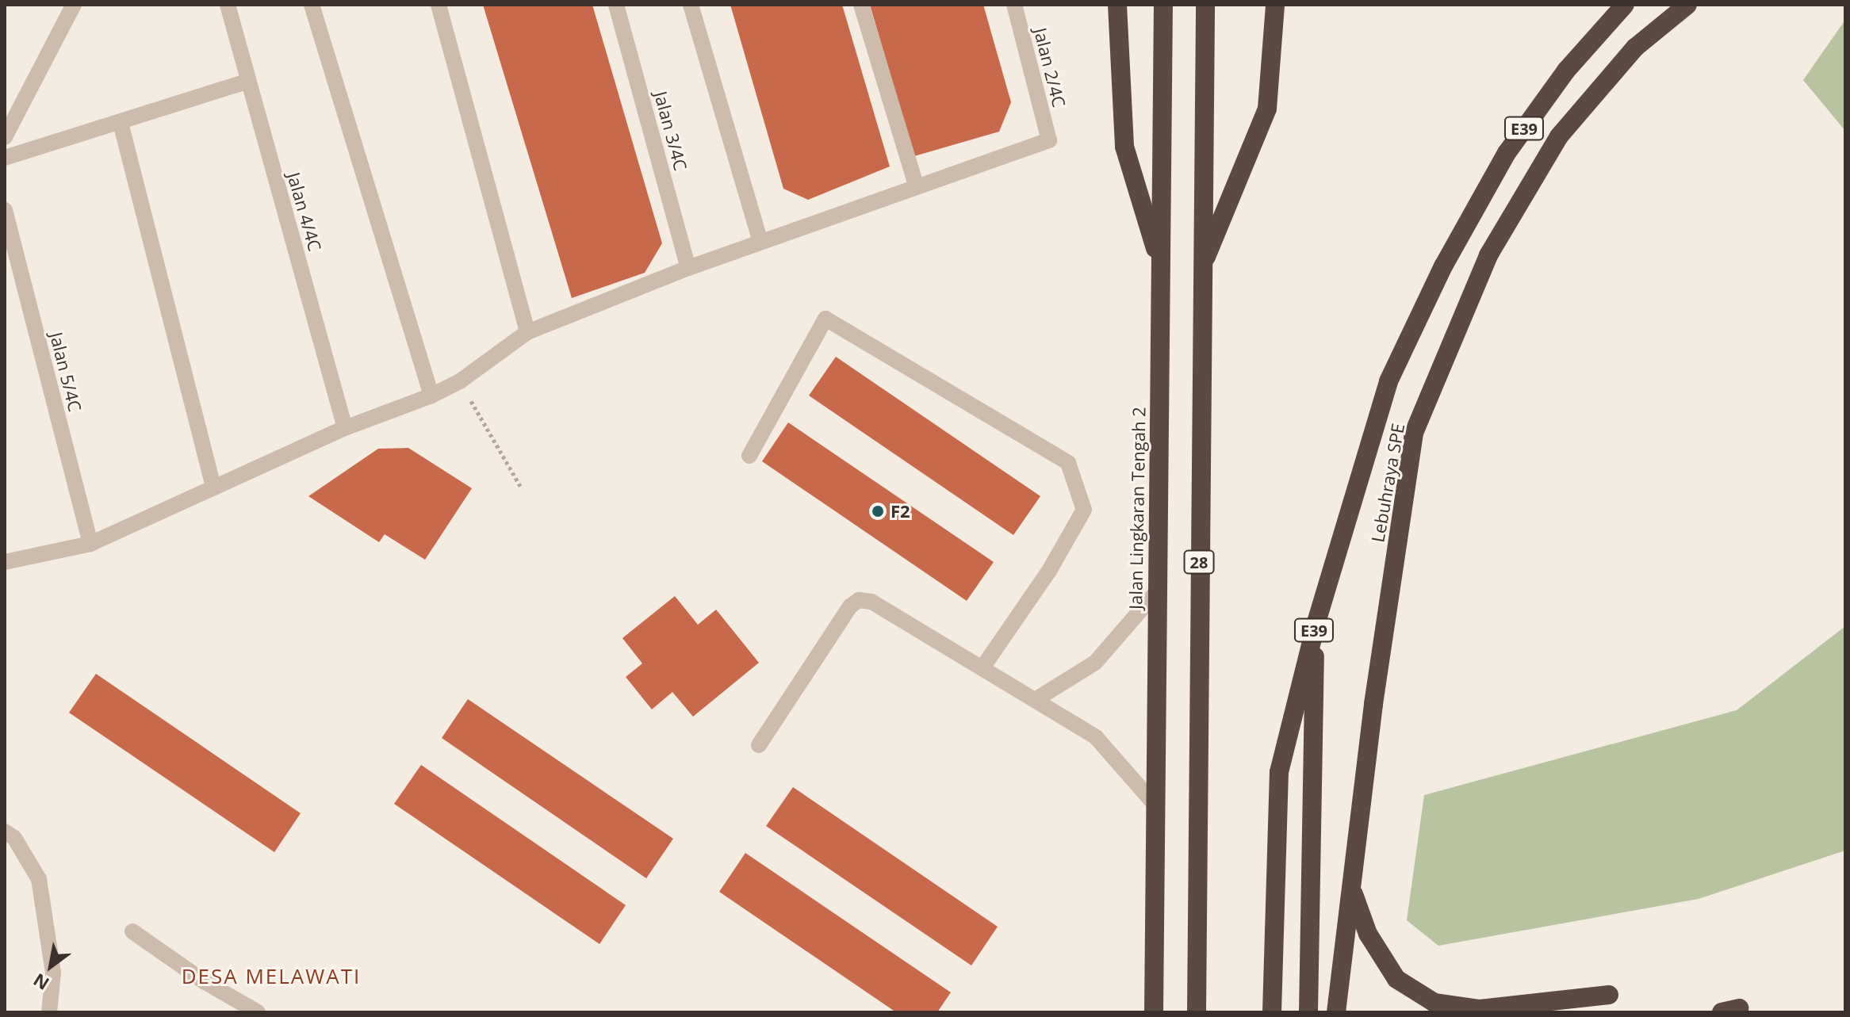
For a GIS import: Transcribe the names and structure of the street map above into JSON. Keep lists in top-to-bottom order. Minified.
{"streets":{"highway":["E39","Lebuhraya SPE","Jalan Lingkaran Tengah 2","28"],"street":["Jalan 2/4C","Jalan 3/4C","Jalan 4/4C","Jalan 5/4C"]},"districts":["DESA MELAWATI"],"places":["F2"],"north":"bottom left"}
